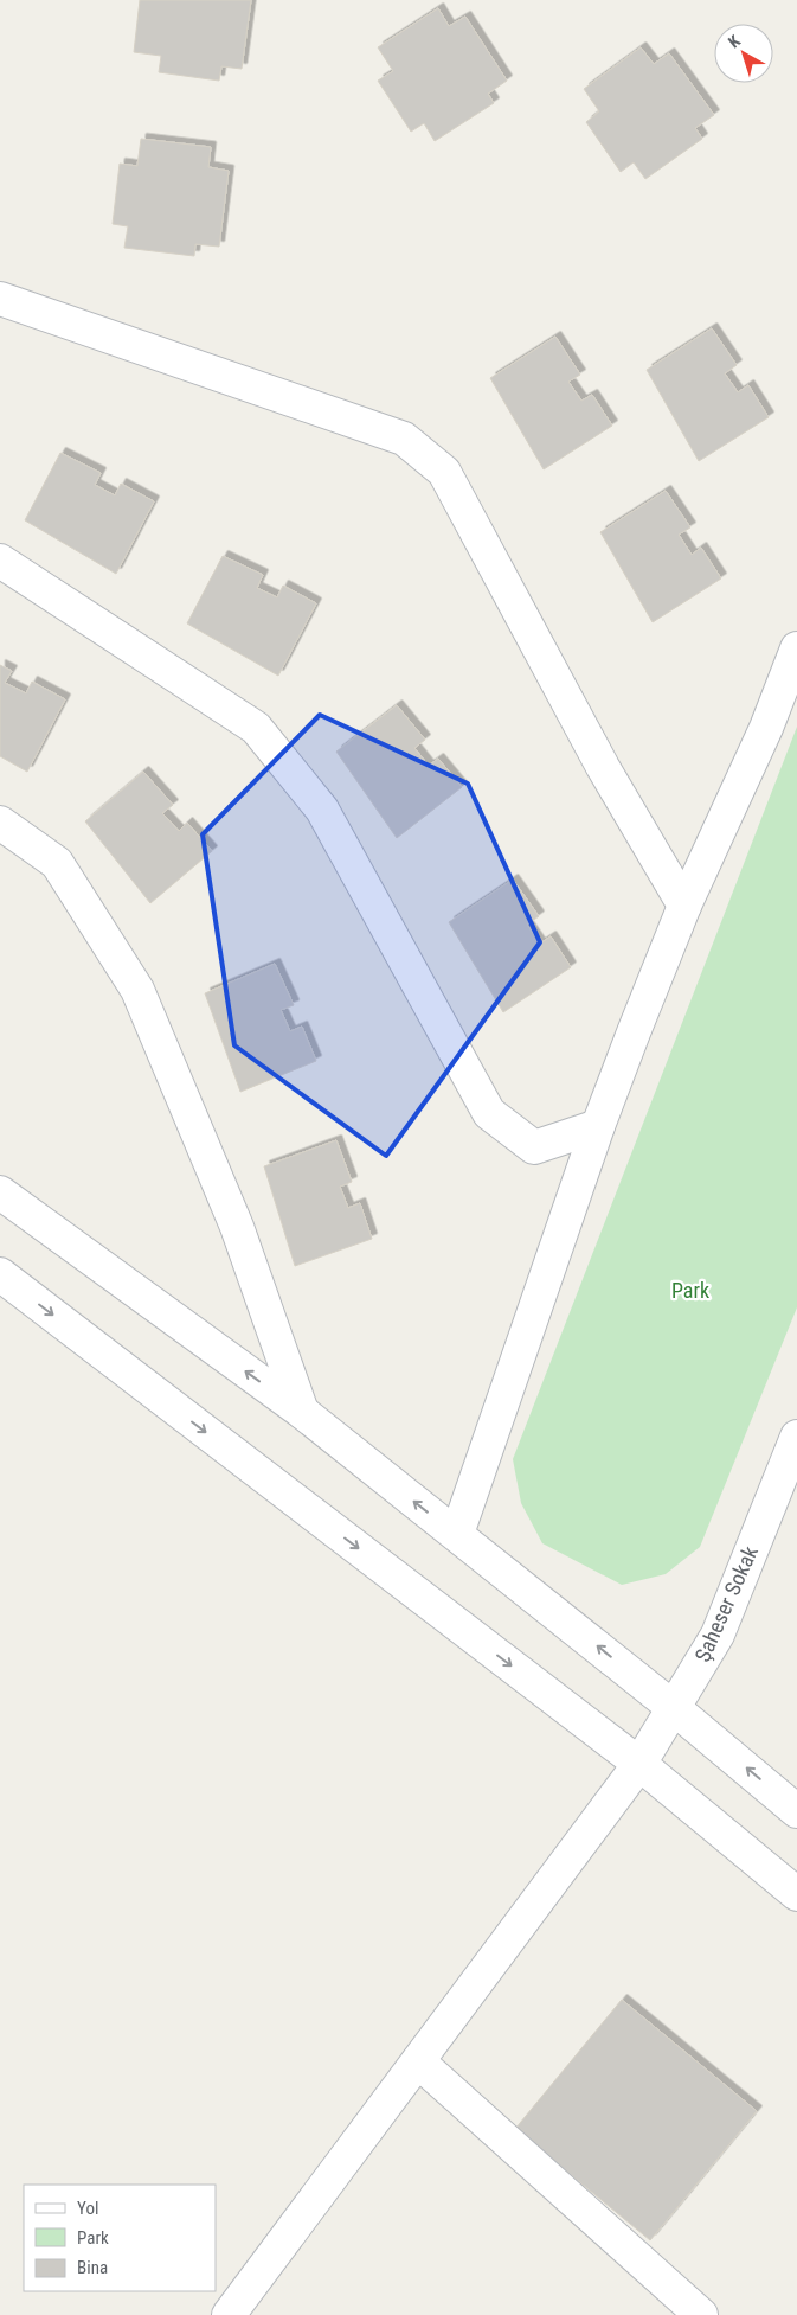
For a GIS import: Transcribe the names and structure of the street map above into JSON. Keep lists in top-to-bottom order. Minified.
{"streets":{"street":["Şaheser Sokak"]},"parks":["Park"],"legend":["Yol","Park","Bina"],"north":"top left"}
